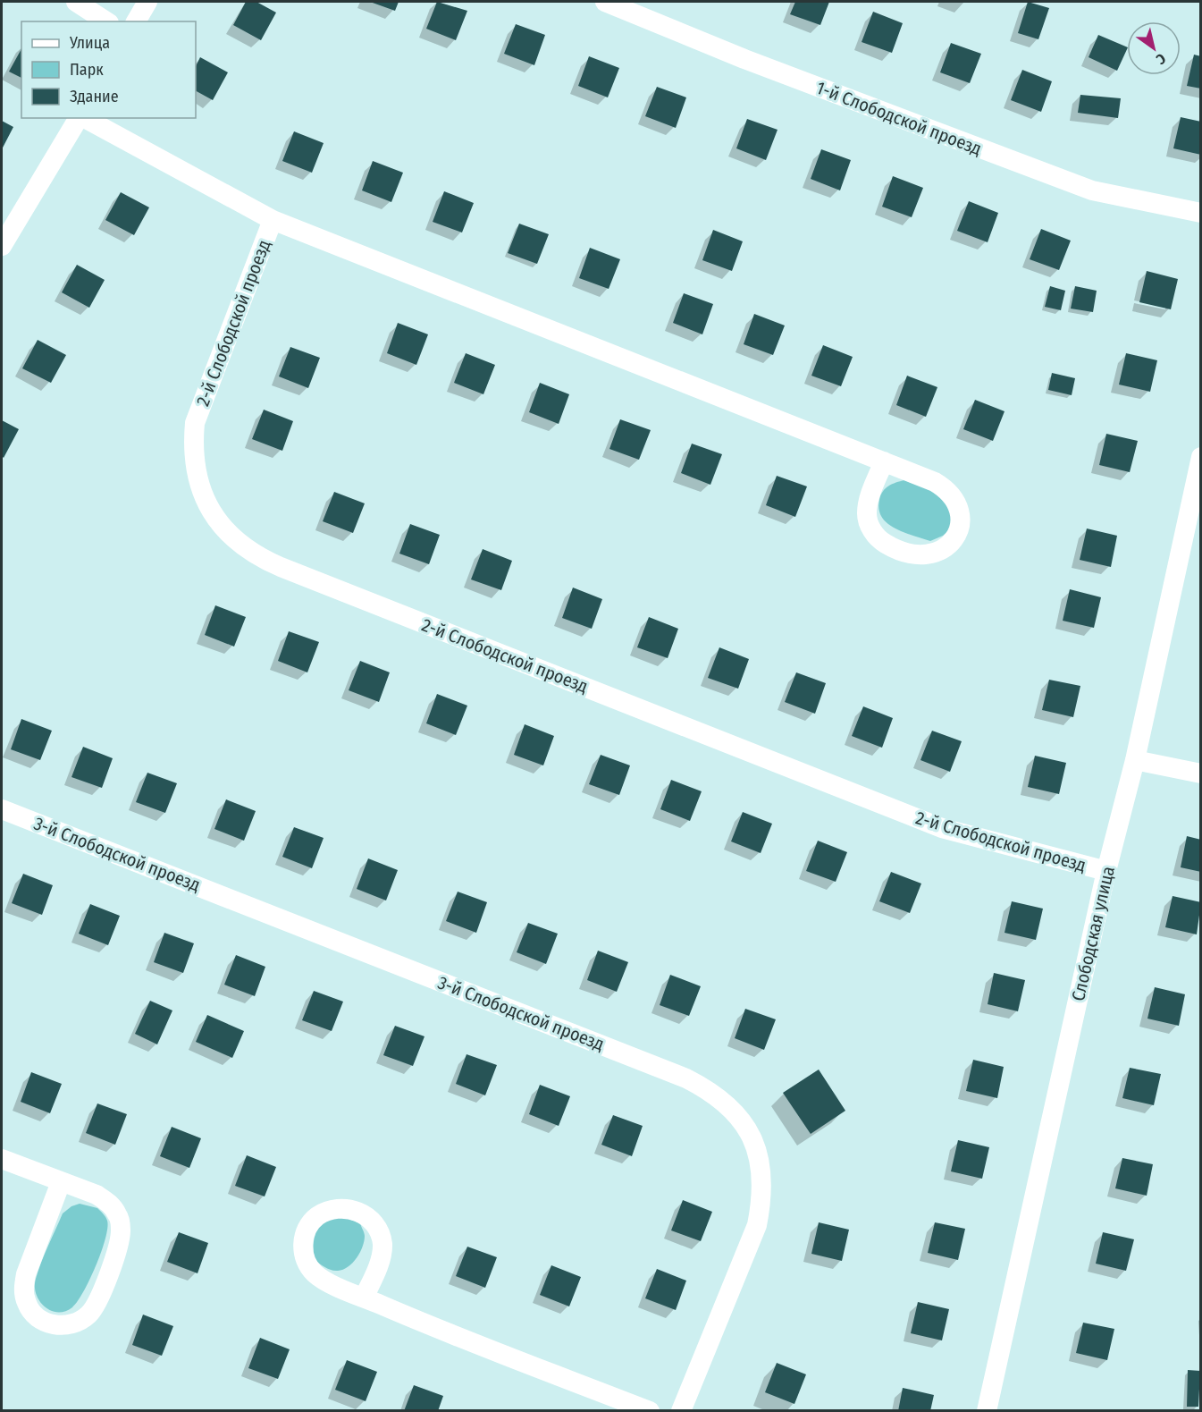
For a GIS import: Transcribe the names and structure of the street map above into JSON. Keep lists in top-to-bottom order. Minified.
{"streets":{"street":["1-й Слободской проезд","2-й Слободской проезд","3-й Слободской проезд","Слободская улица"]},"crossings":[["2-й Слободской проезд","Слободская улица"]],"legend":["Улица","Парк","Здание"],"north":"bottom right"}
